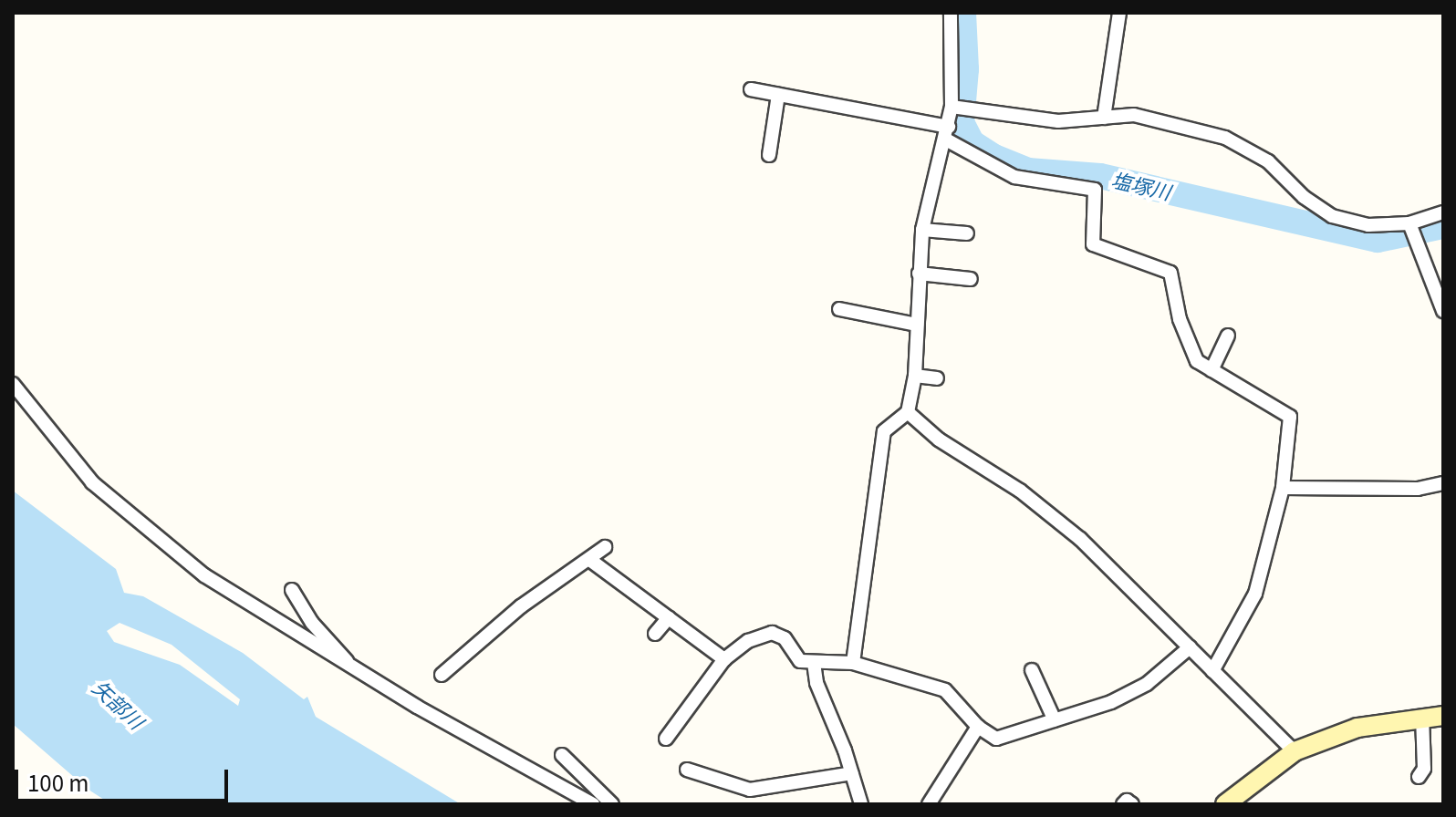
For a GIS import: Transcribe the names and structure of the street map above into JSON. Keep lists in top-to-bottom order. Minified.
{"water":["塩塚川","矢部川"],"scale_bar":"100 m"}
